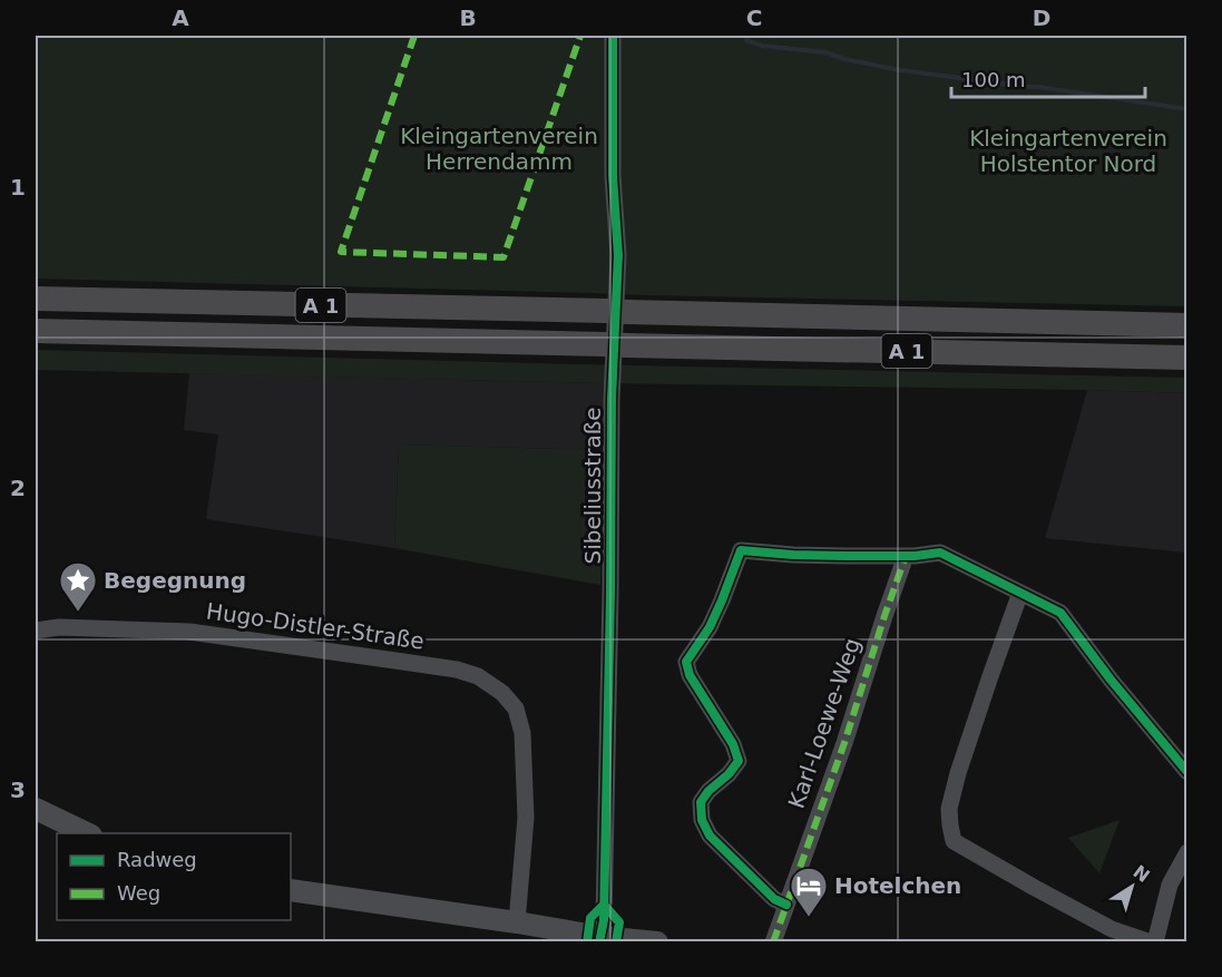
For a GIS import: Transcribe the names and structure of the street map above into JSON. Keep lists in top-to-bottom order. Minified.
{"streets":{"highway":["A 1"],"street":["Sibeliusstraße","Hugo-Distler-Straße","Karl-Loewe-Weg"]},"parks":["Kleingartenverein Herrendamm","Kleingartenverein Holstentor Nord"],"places":{"place":["Begegnung"],"hotel":["Hotelchen"]},"legend":["Radweg","Weg"],"scale_bar":"100 m","north":"top right","grid":{"columns":["A","B","C","D"],"rows":["1","2","3"]}}
